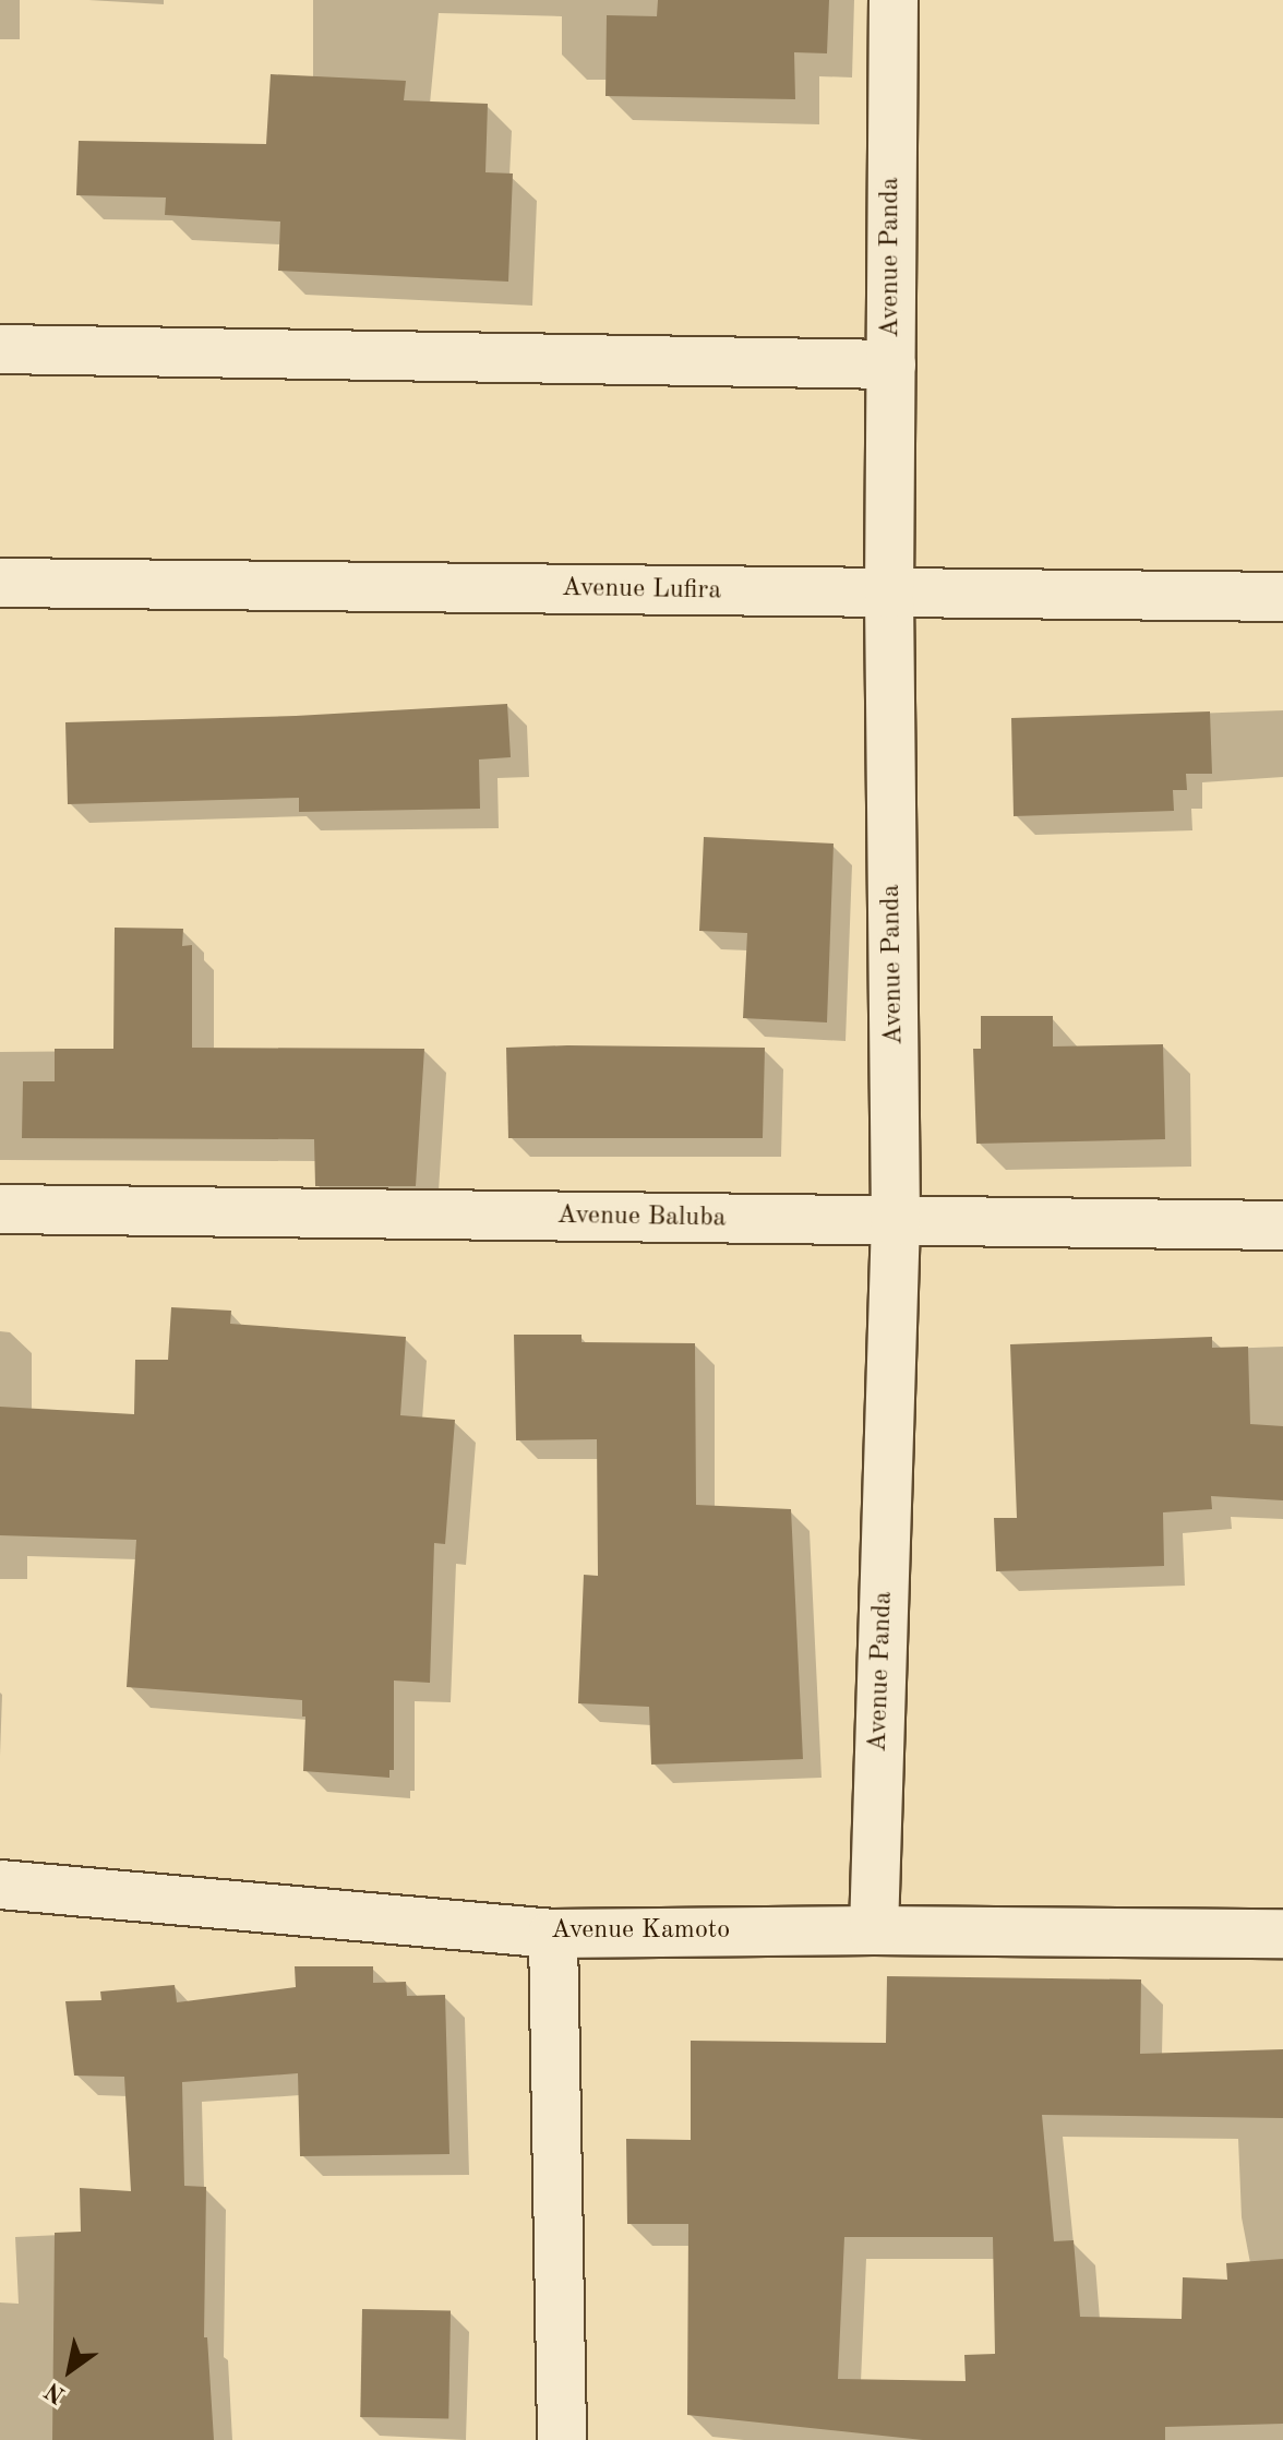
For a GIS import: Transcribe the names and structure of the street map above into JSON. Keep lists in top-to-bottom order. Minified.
{"streets":{"street":["Avenue Panda","Avenue Lufira","Avenue Baluba","Avenue Kamoto"]},"crossings":[["Avenue Panda","Avenue Lufira"],["Avenue Panda","Avenue Baluba"],["Avenue Panda","Avenue Kamoto"]],"north":"bottom left"}
